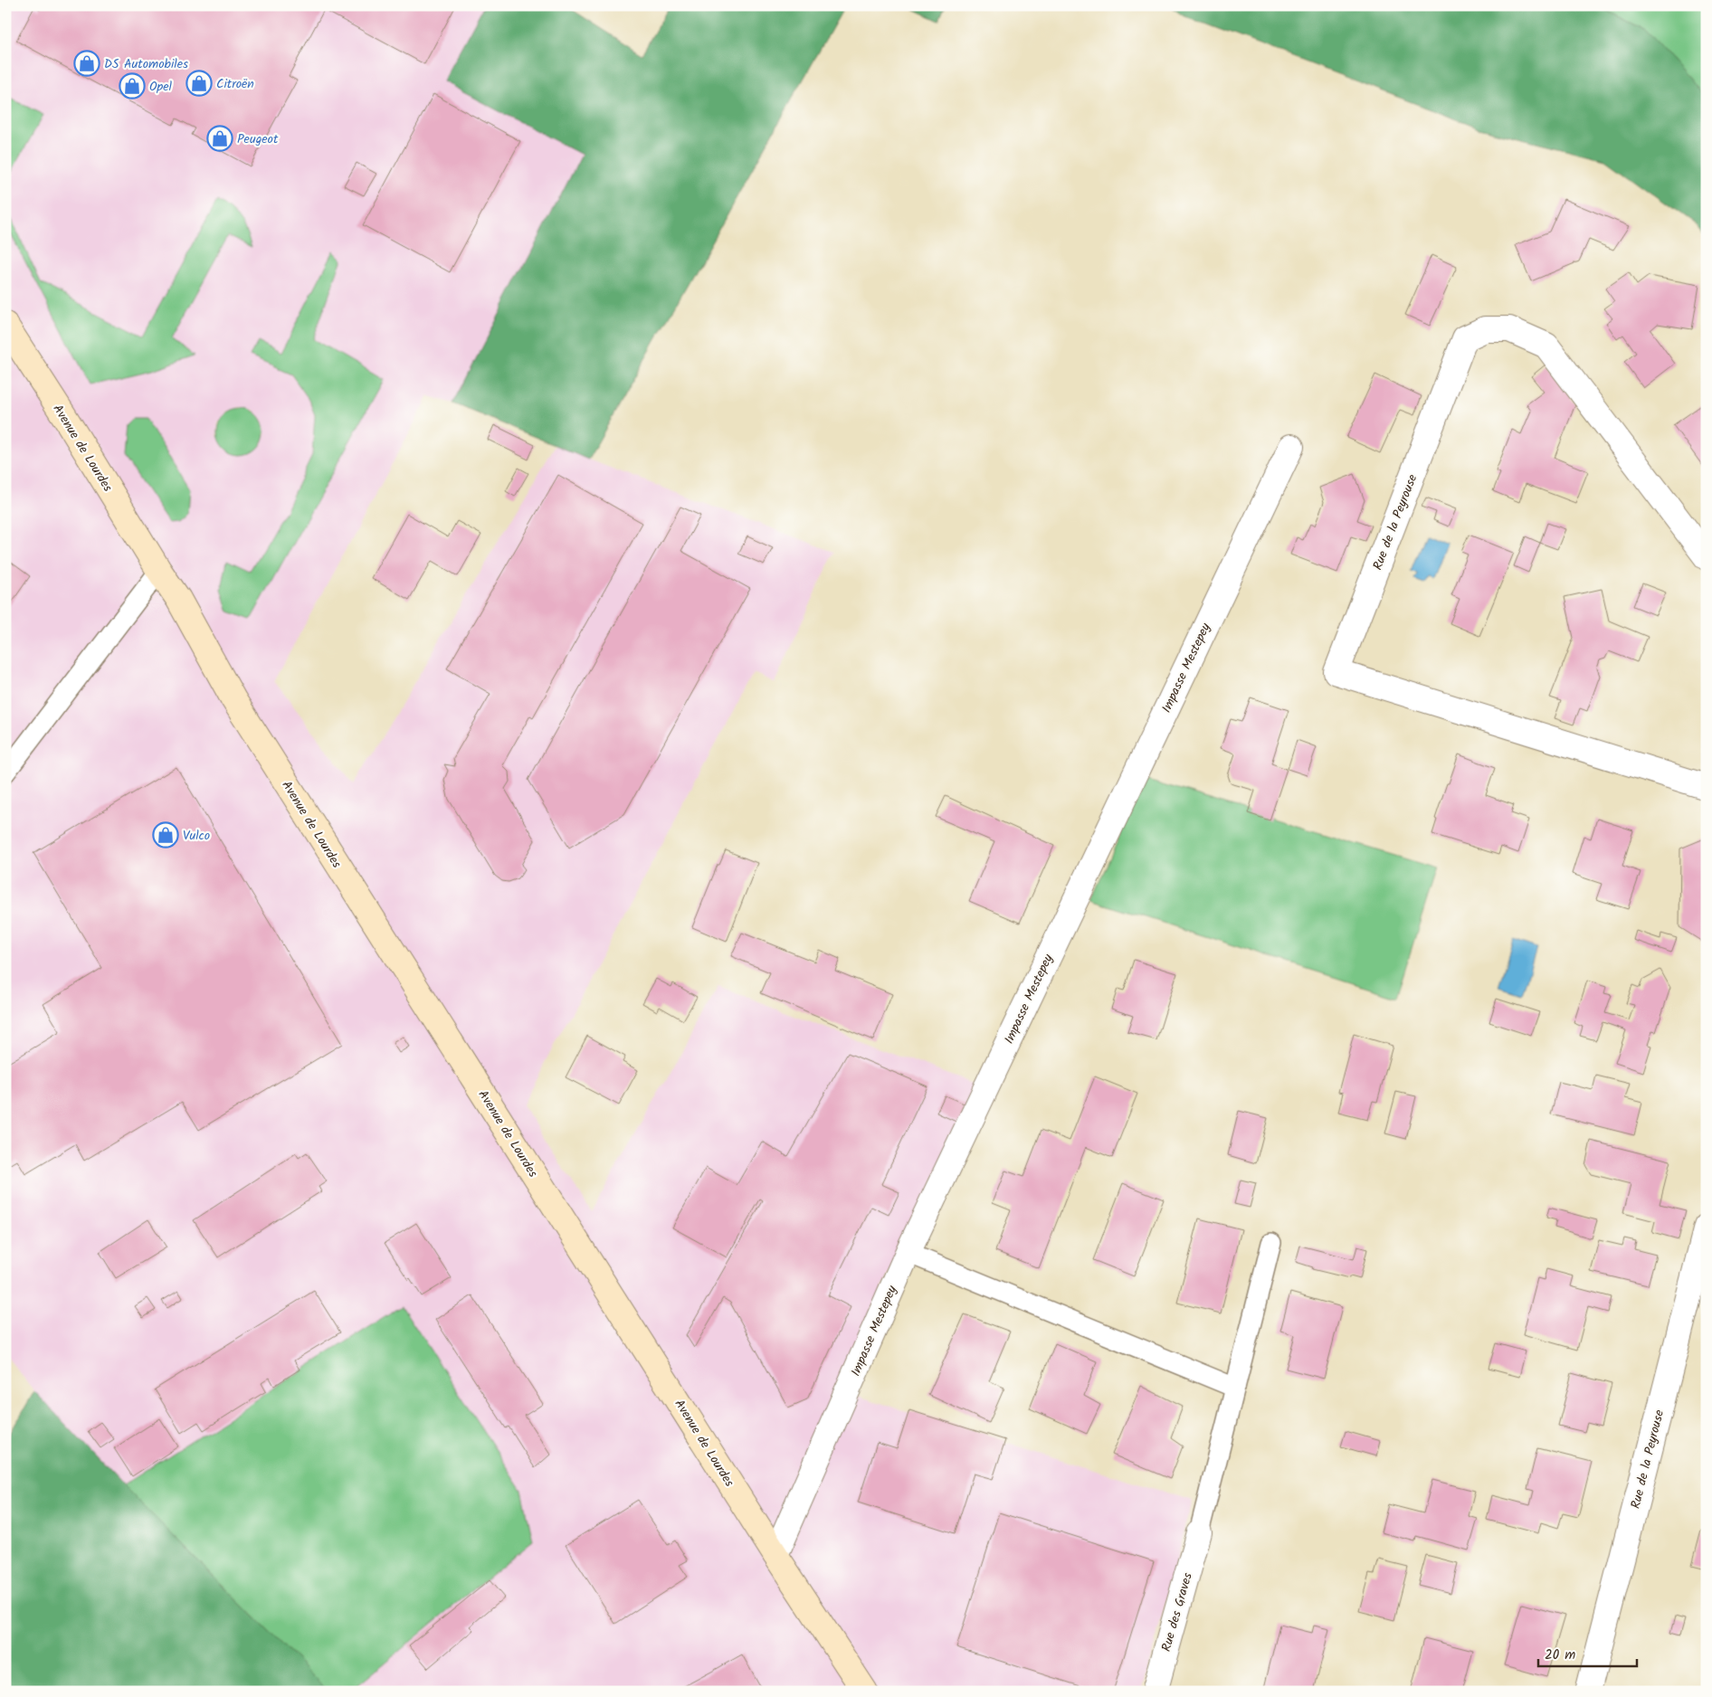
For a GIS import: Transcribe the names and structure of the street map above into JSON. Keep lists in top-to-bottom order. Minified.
{"streets":{"main road":["Avenue de Lourdes"],"street":["Rue de la Peyrouse","Impasse Mestepey","Rue des Graves"]},"crossings":[["Avenue de Lourdes","Impasse Mestepey"]],"places":{"shop":["DS Automobiles","Citroën","Opel","Peugeot","Vulco"]},"scale_bar":"20 m"}
